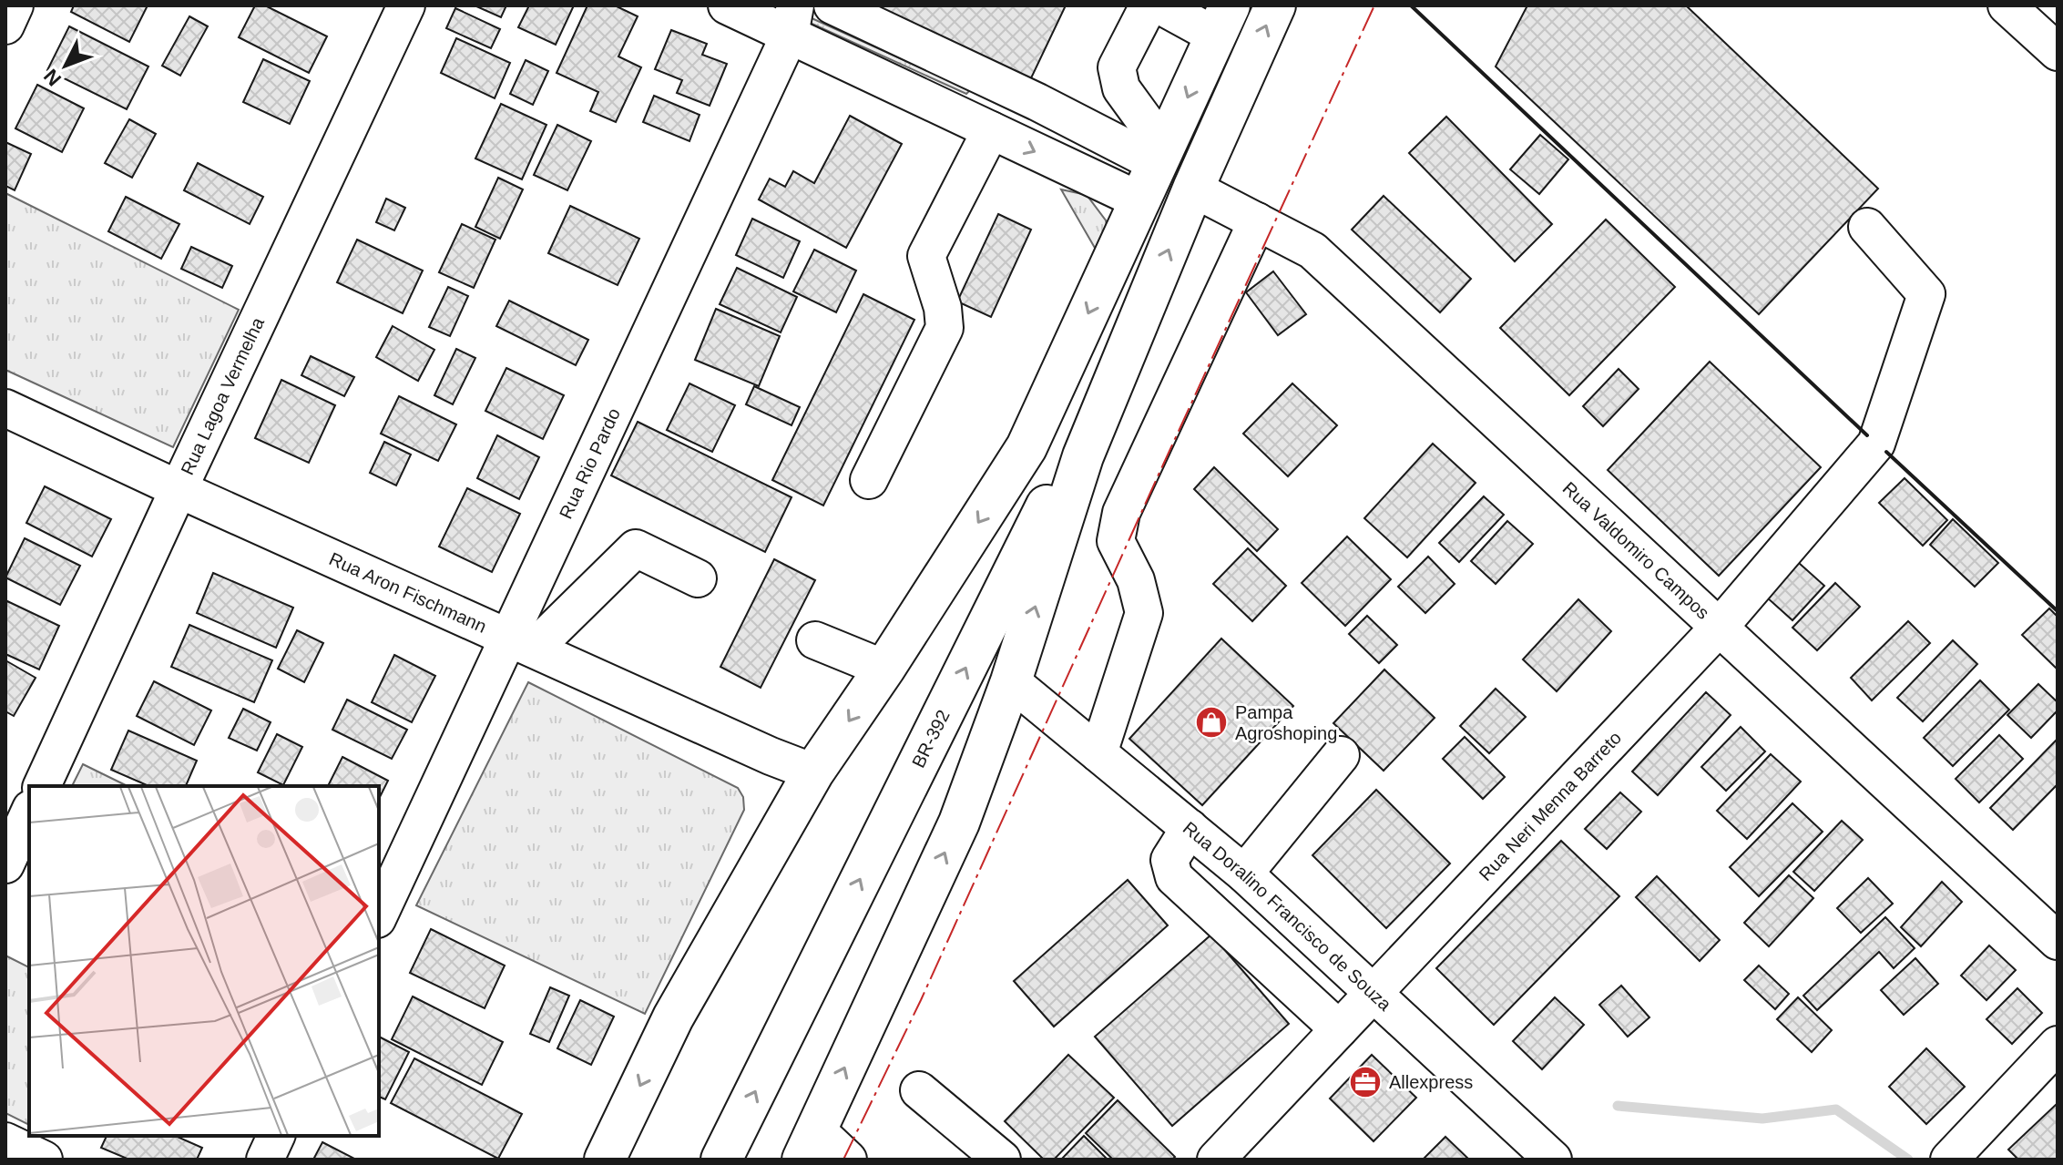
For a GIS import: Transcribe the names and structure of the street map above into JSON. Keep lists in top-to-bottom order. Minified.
{"streets":{"highway":["BR-392"],"street":["Rua Lagoa Vermelha","Rua Rio Pardo","Rua Valdomiro Campos","Rua Aron Fischmann","Rua Neri Menna Barreto","Rua Doralino Francisco de Souza"]},"crossings":[["Rua Lagoa Vermelha","Rua Aron Fischmann"],["Rua Rio Pardo","Rua Aron Fischmann"],["Rua Valdomiro Campos","BR-392"],["Rua Valdomiro Campos","Rua Neri Menna Barreto"],["BR-392","Rua Doralino Francisco de Souza"],["Rua Neri Menna Barreto","Rua Doralino Francisco de Souza"]],"places":{"shop":["Pampa Agroshoping"],"office":["Allexpress"]},"north":"bottom left"}
